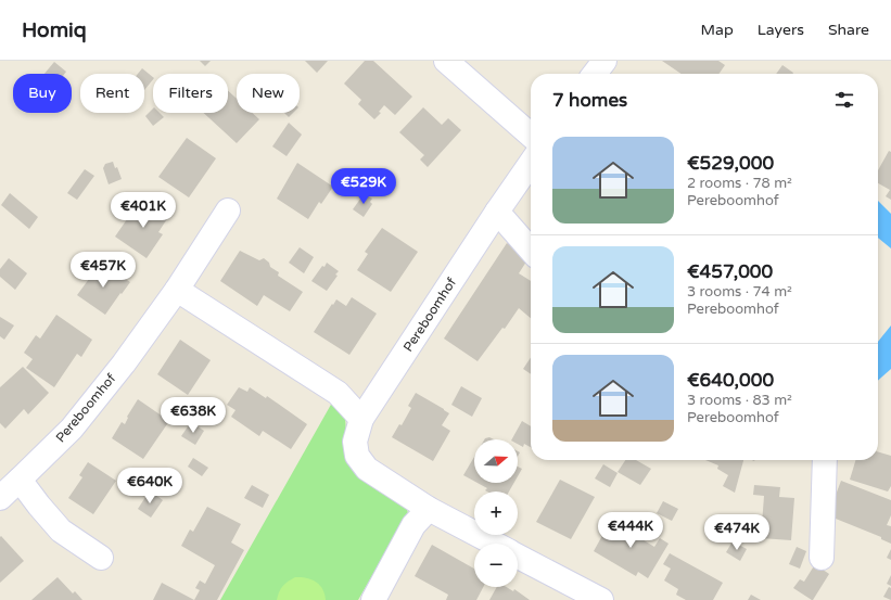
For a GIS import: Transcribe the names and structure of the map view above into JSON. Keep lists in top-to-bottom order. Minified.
{"streets":{"street":["Pereboomhof"]},"north":"right","page":{"header":"Homiq","nav":["Map","Layers","Share"],"chip":["Buy","Rent","Filters","New"],"heading":"7 homes","list":[{"name":"€529,000","note":"2 rooms · 78 m² · Pereboomhof"},{"name":"€457,000","note":"3 rooms · 74 m² · Pereboomhof"},{"name":"€640,000","note":"3 rooms · 83 m² · Pereboomhof"}],"price":["€529K","€401K","€457K","€638K","€640K","€444K","€474K"],"map_buttons":["+","−"]}}
